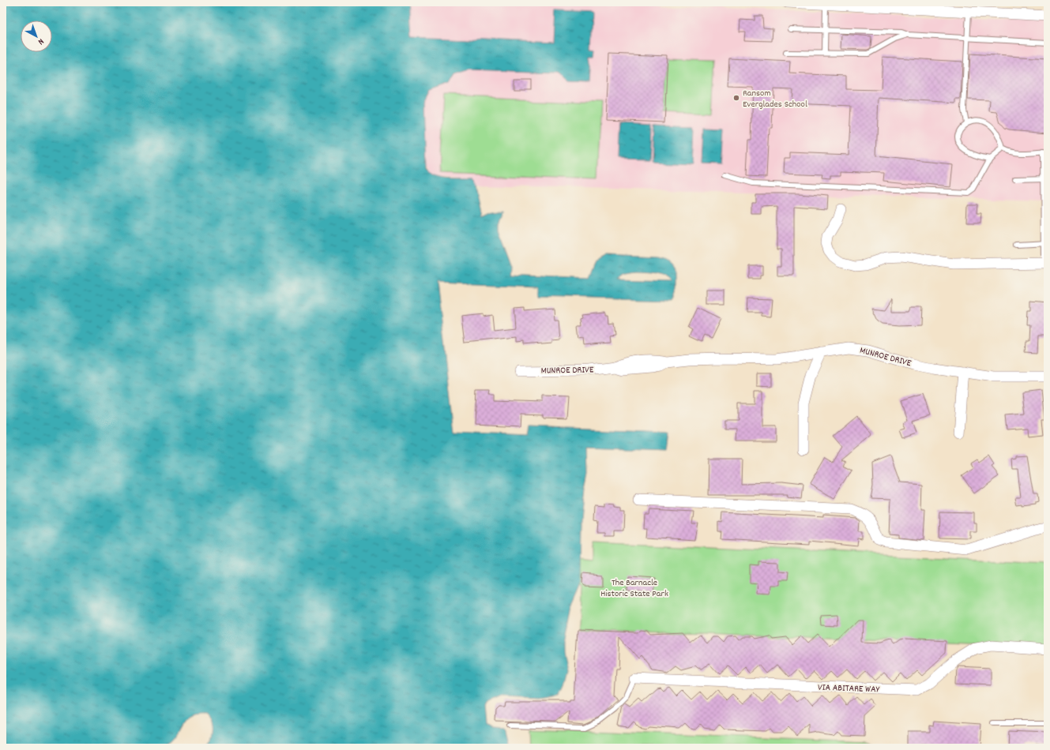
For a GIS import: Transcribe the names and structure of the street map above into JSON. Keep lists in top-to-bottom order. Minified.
{"streets":{"street":["MUNROE DRIVE","VIA ABITARE WAY"]},"parks":["The Barnacle Historic State Park"],"places":["Ransom Everglades School"],"north":"bottom right"}
